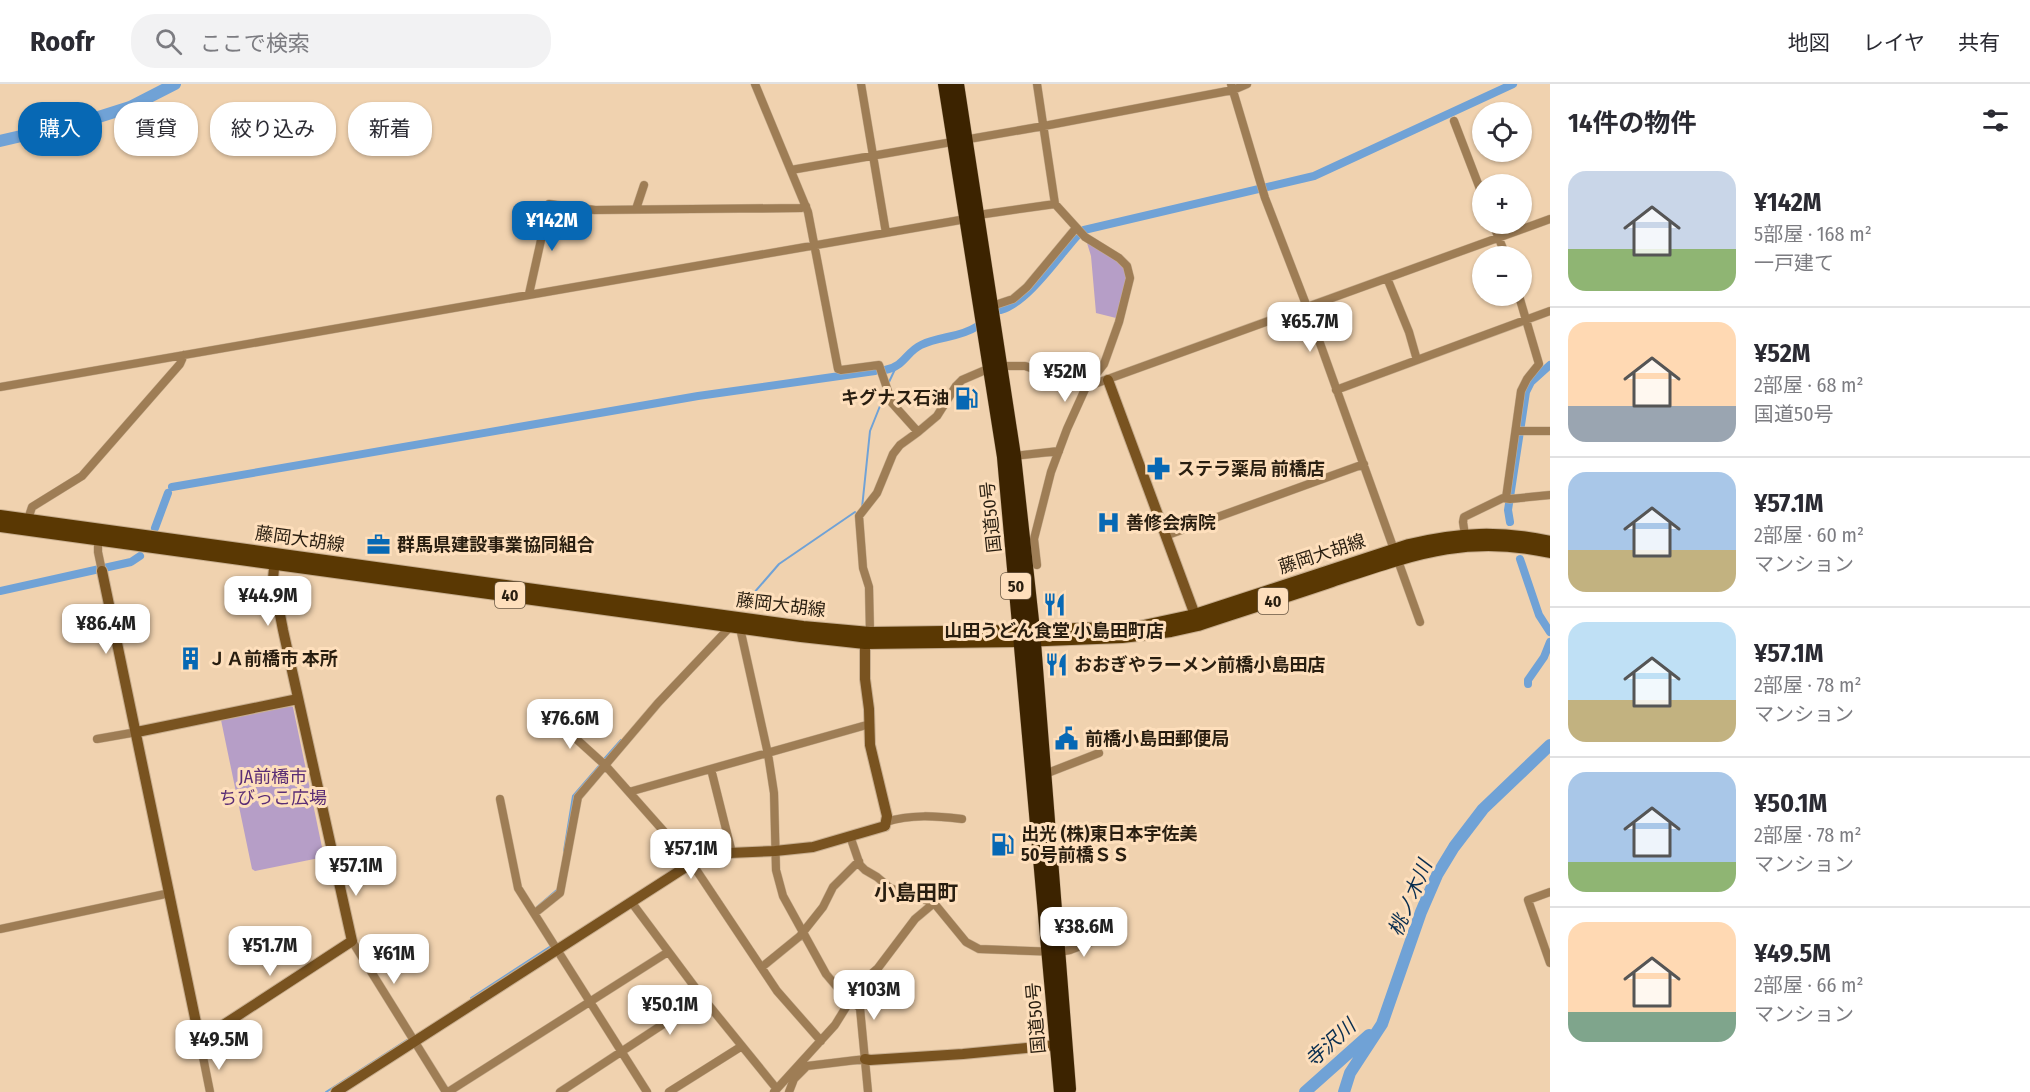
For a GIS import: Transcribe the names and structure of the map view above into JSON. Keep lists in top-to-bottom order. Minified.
{"streets":{"highway":["国道50号","50"],"main road":["藤岡大胡線","40"]},"crossings":[["国道50号","藤岡大胡線"]],"districts":["小島田町"],"water":["桃ノ木川","寺沢川"],"parks":["JA前橋市 ちびっこ広場"],"places":{"fuel station":["キグナス石油","出光 (株)東日本宇佐美 50号前橋ＳＳ"],"pharmacy":["ステラ薬局 前橋店"],"hospital":["善修会病院"],"office":["群馬県建設事業協同組合"],"restaurant":["山田うどん食堂 小島田町店","おおぎやラーメン前橋小島田店"],"building":["ＪＡ前橋市 本所"],"public building":["前橋小島田郵便局"]},"page":{"header":"Roofr","search":"ここで検索","nav":["地図","レイヤ","共有"],"heading":"14件の物件","map_buttons":["+","−"],"chip":["購入","賃貸","絞り込み","新着"],"list":[{"name":"¥142M","note":"5部屋 · 168 m² · 一戸建て"},{"name":"¥52M","note":"2部屋 · 68 m² · 国道50号"},{"name":"¥57.1M","note":"2部屋 · 60 m² · マンション"},{"name":"¥57.1M","note":"2部屋 · 78 m² · マンション"},{"name":"¥50.1M","note":"2部屋 · 78 m² · マンション"},{"name":"¥49.5M","note":"2部屋 · 66 m² · マンション"}],"price":["¥142M","¥65.7M","¥52M","¥44.9M","¥86.4M","¥76.6M","¥57.1M","¥57.1M","¥38.6M","¥51.7M","¥61M","¥103M","¥50.1M","¥49.5M"]}}
